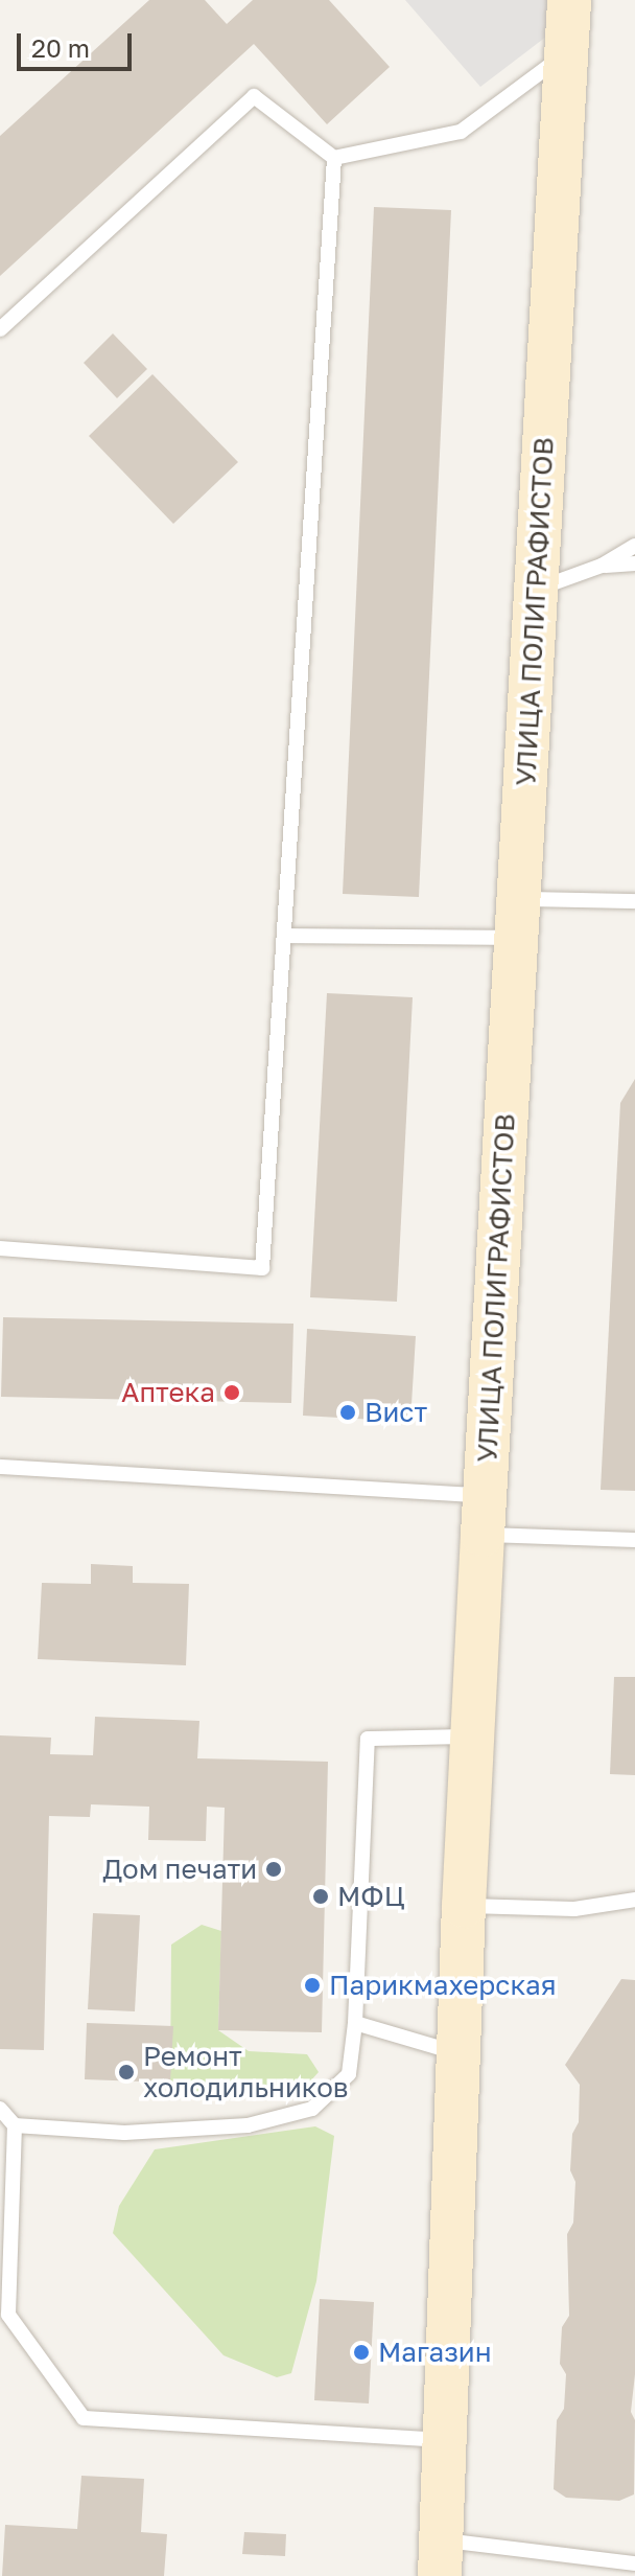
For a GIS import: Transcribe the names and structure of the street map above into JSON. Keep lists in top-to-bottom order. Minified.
{"streets":{"street":["УЛИЦА ПОЛИГРАФИСТОВ"]},"places":["Аптека","Вист","Дом печати","МФЦ","Парикмахерская","Ремонт холодильников","Магазин"],"scale_bar":"20 m"}
